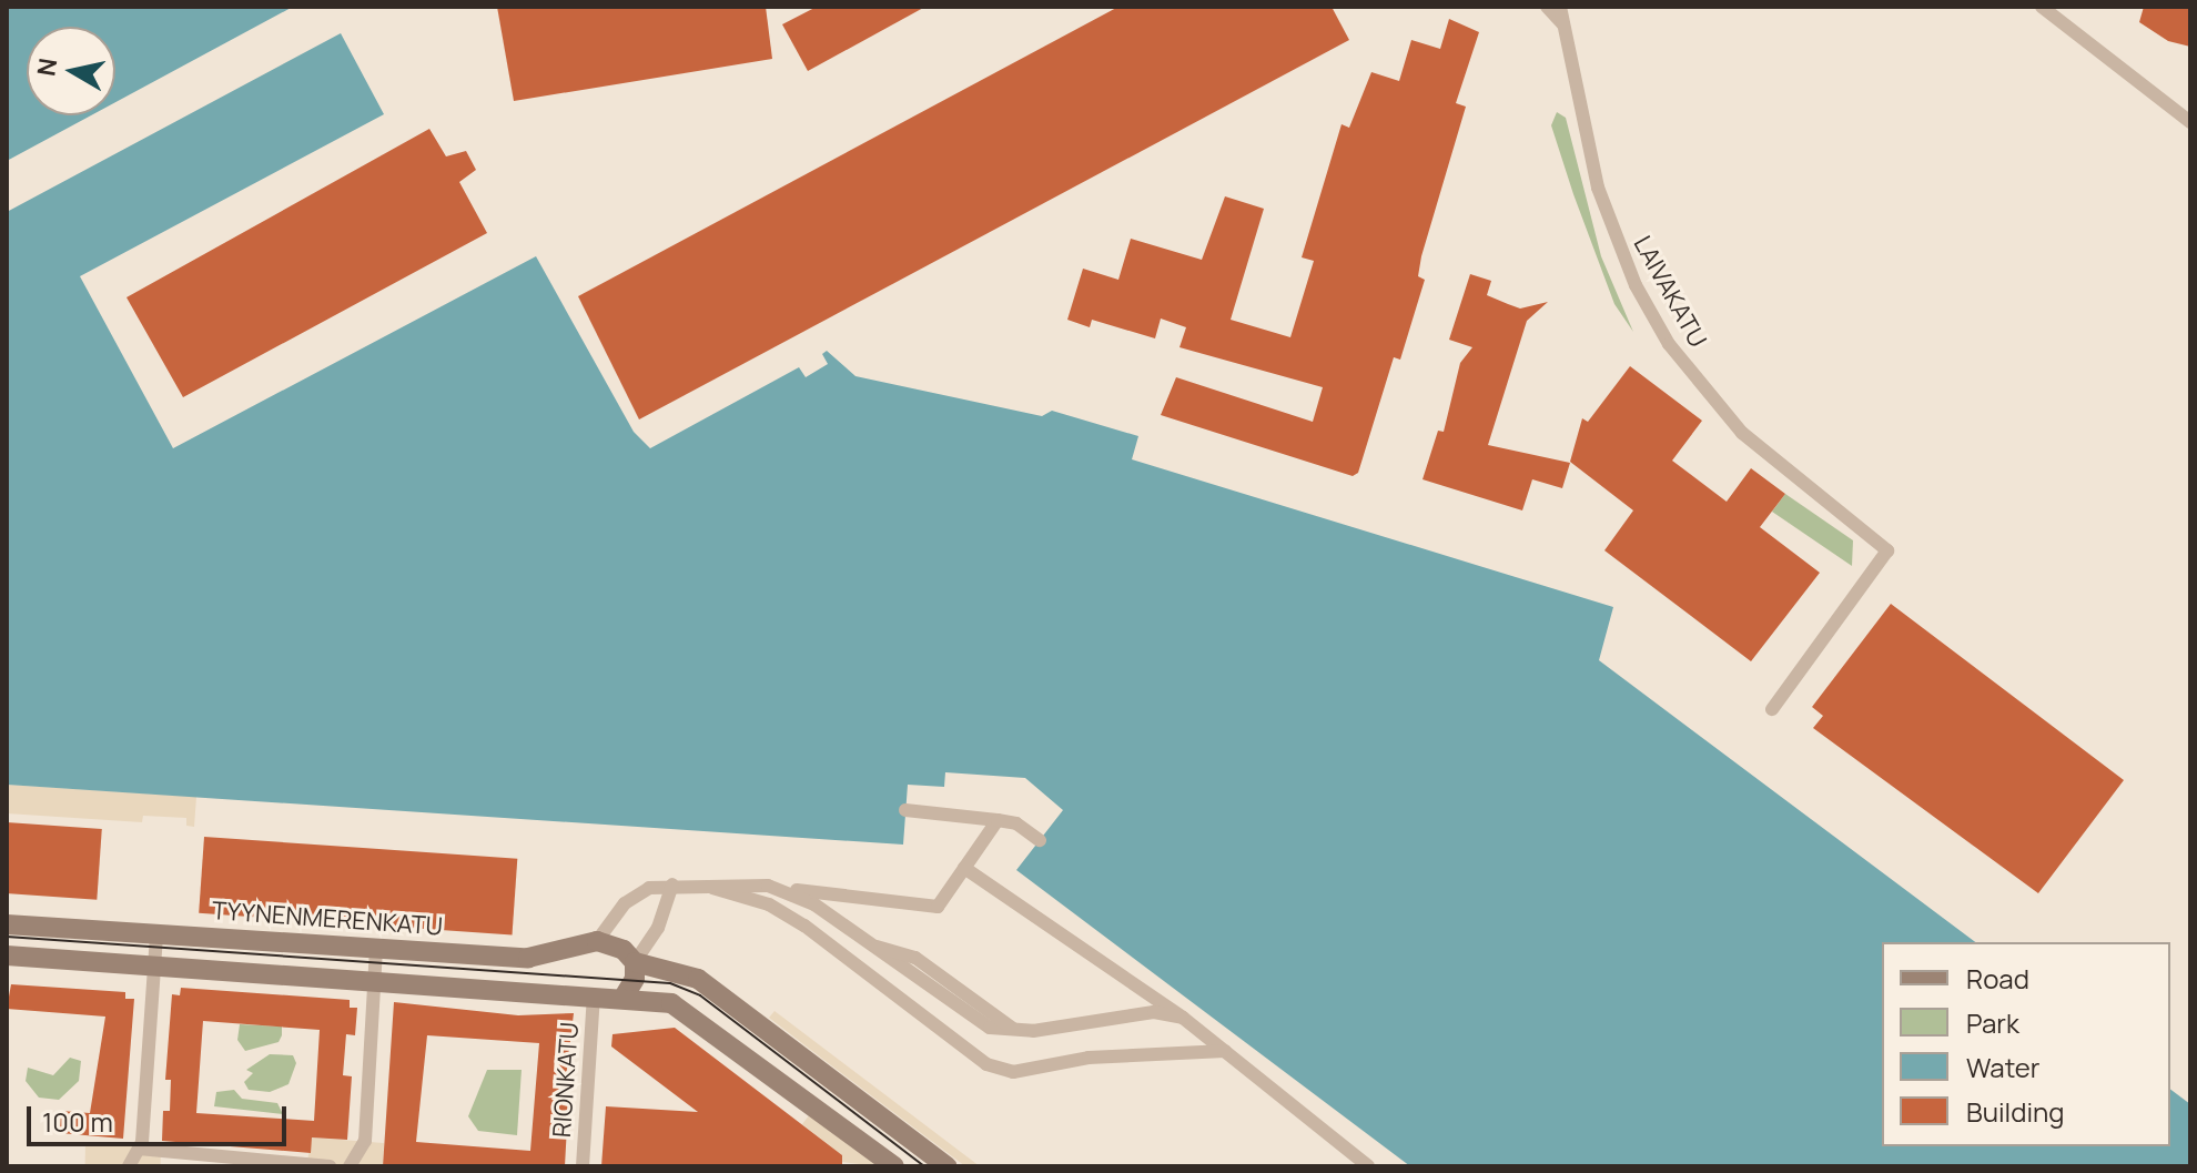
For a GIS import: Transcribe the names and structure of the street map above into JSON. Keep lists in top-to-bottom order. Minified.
{"streets":{"main road":["TYYNENMERENKATU"],"street":["LAIVAKATU","RIONKATU"]},"legend":["Road","Park","Water","Building"],"scale_bar":"100 m","north":"left"}
